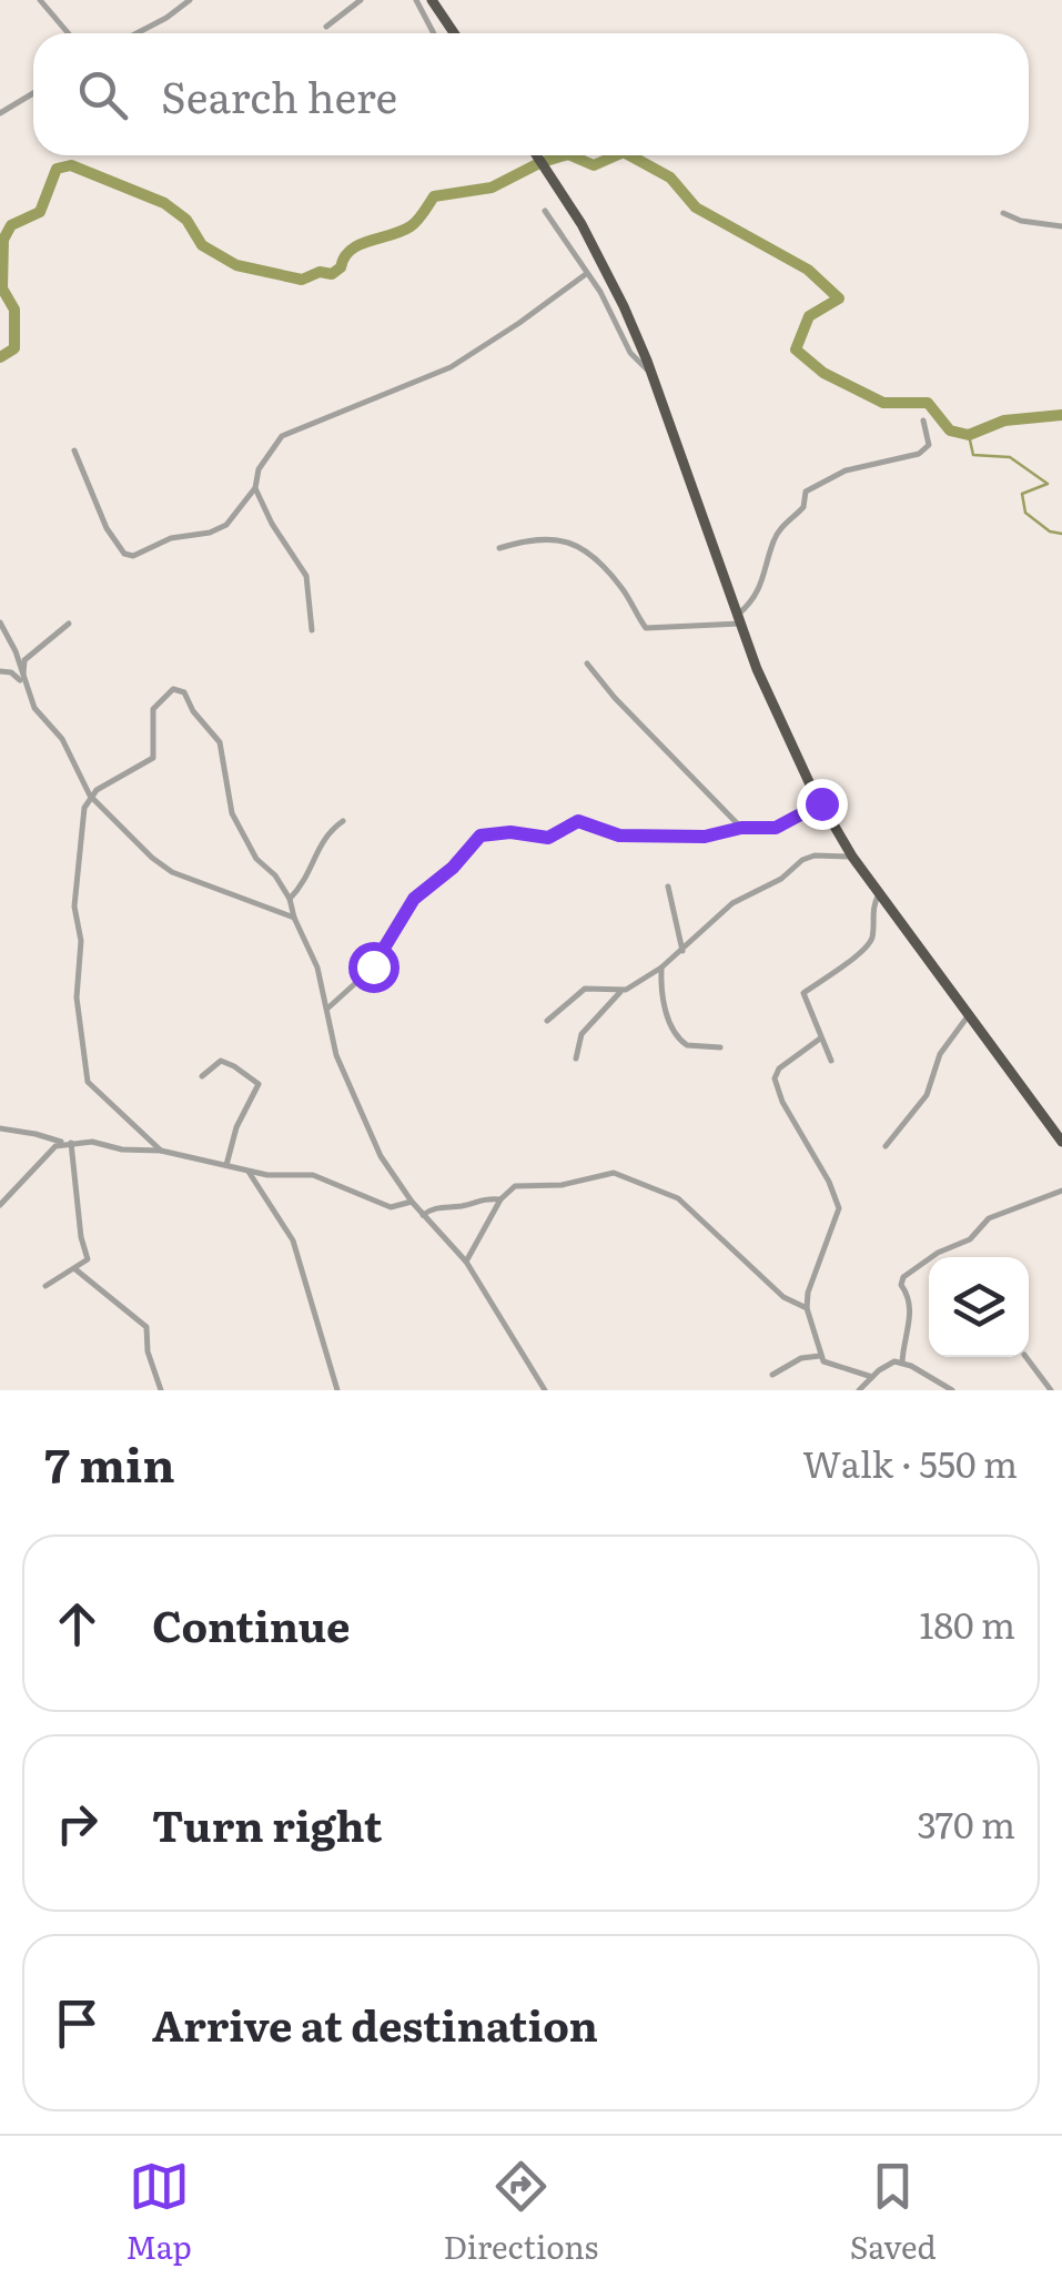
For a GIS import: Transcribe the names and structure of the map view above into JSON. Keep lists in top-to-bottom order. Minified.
{"page":{"search":"Search here","heading":["7 min","Walk · 550 m"],"list":[["Continue","180 m"],["Turn right","370 m"],"Arrive at destination"],"nav":["Map","Directions","Saved"]}}
